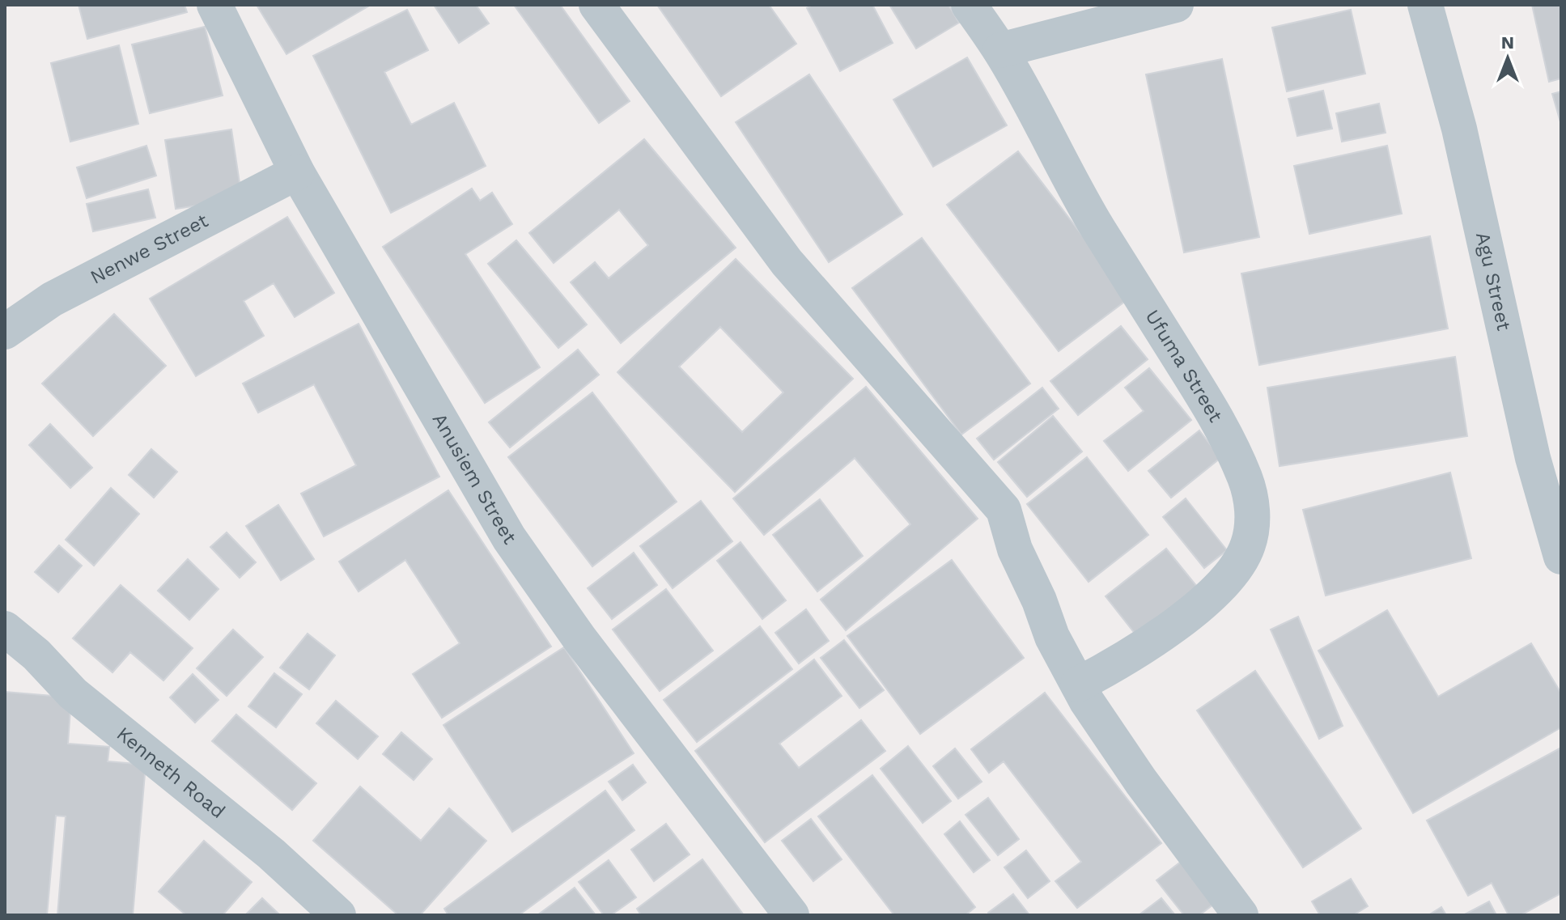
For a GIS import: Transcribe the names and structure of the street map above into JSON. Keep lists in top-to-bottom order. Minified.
{"streets":{"street":["Nenwe Street","Agu Street","Ufuma Street","Anusiem Street","Kenneth Road"]},"crossings":[["Nenwe Street","Anusiem Street"]],"north":"top"}
